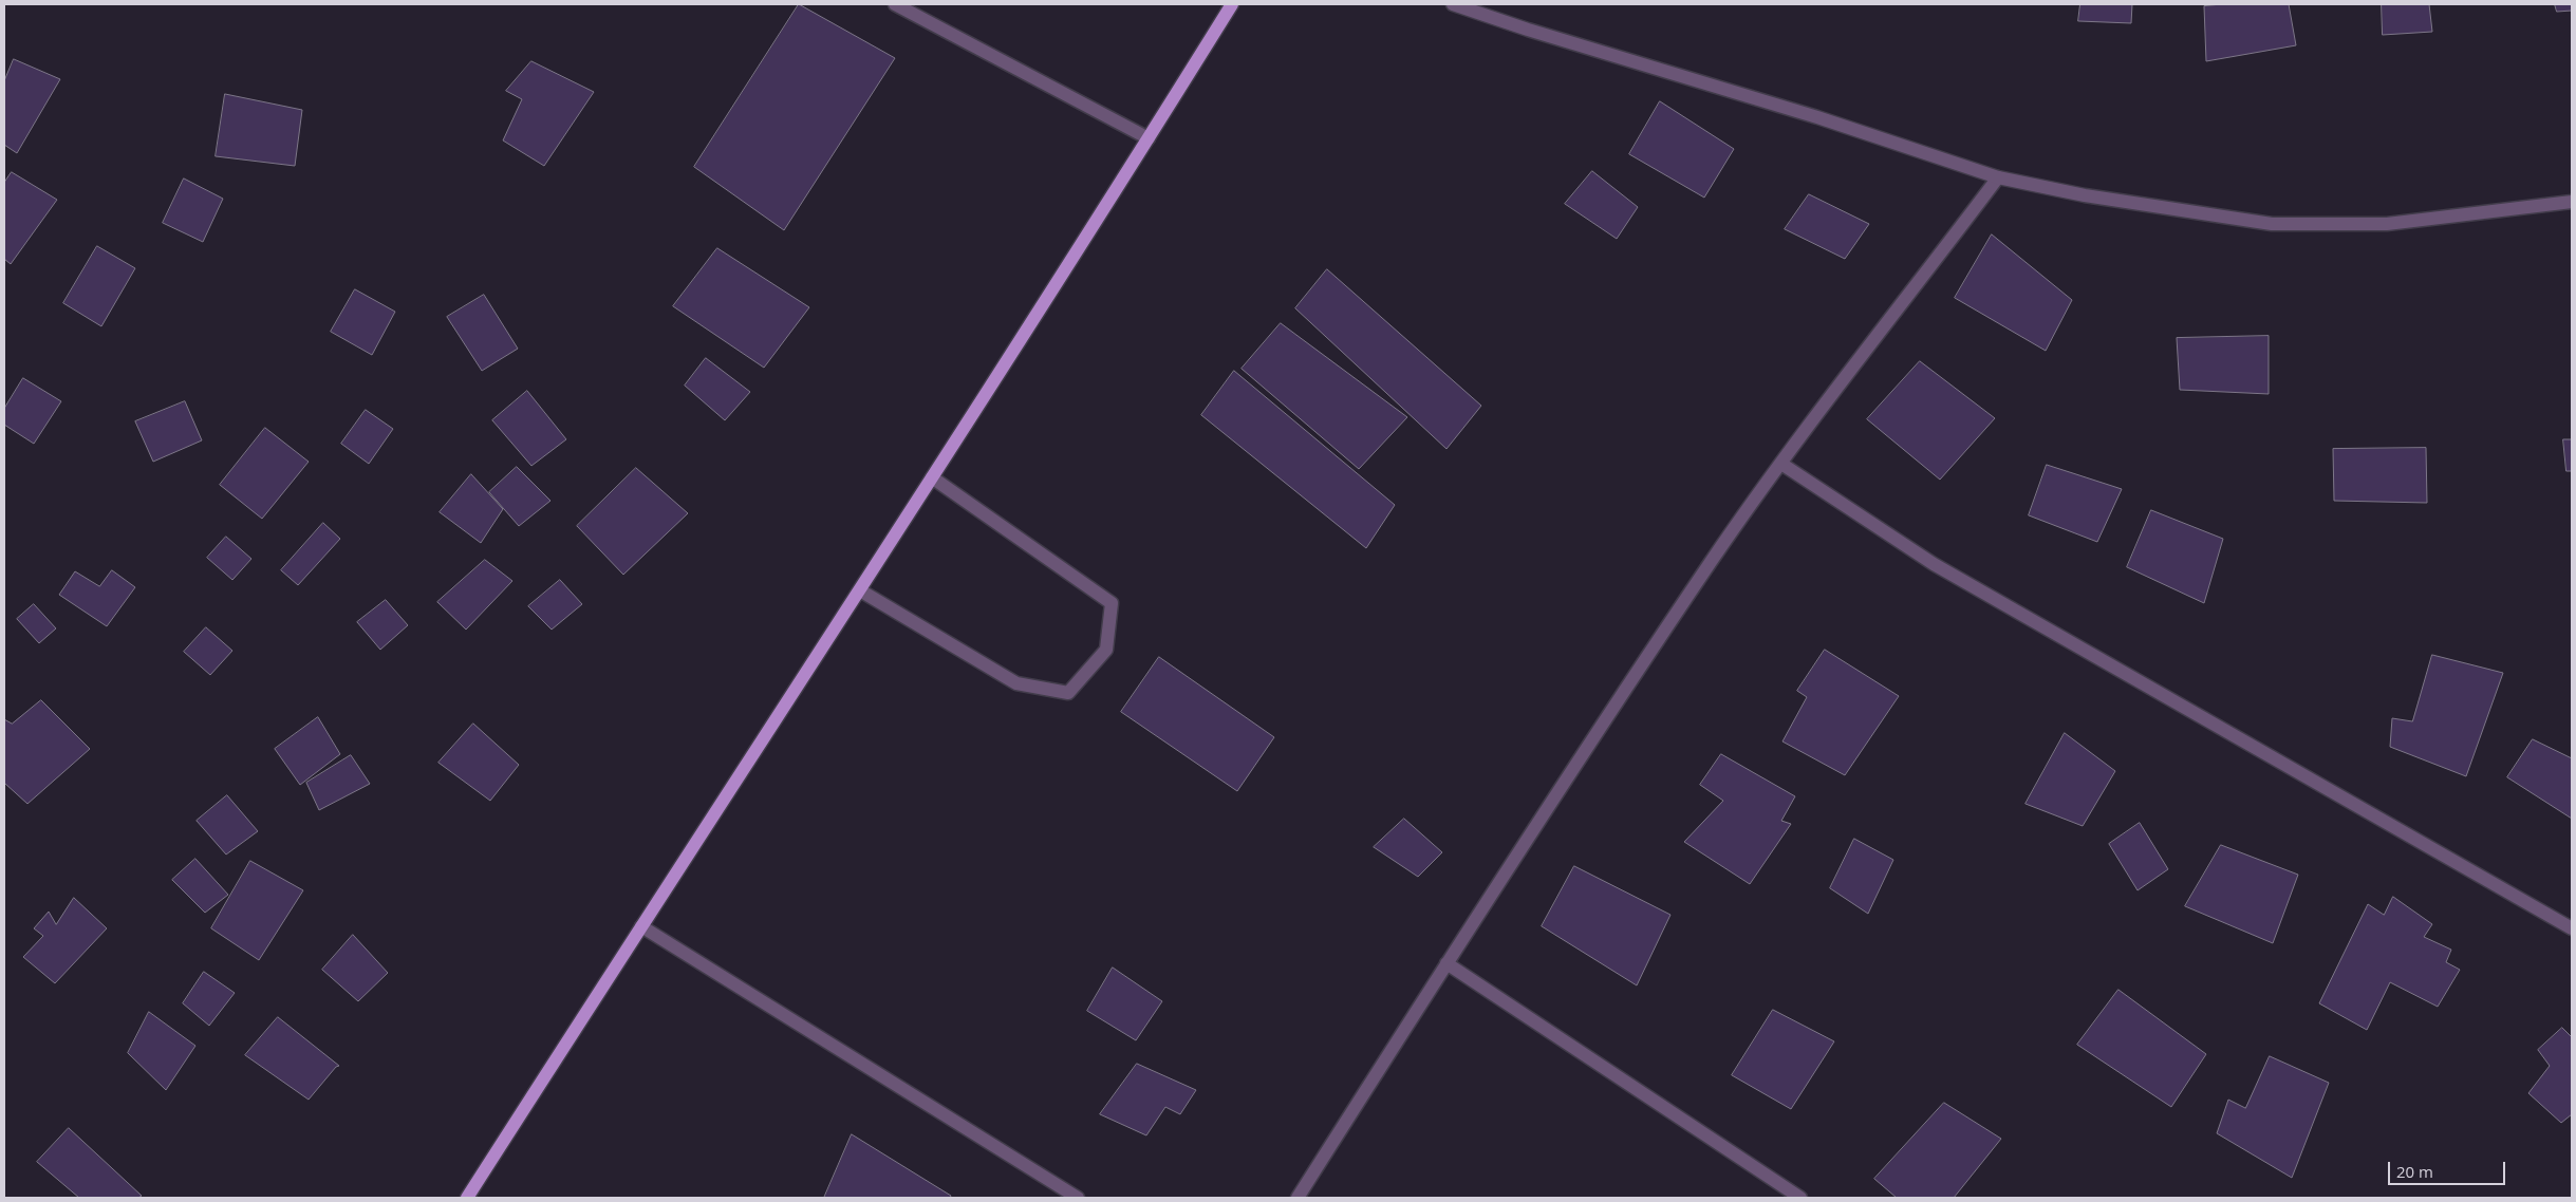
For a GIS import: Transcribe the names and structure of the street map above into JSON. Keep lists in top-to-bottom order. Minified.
{"scale_bar":"20 m"}
